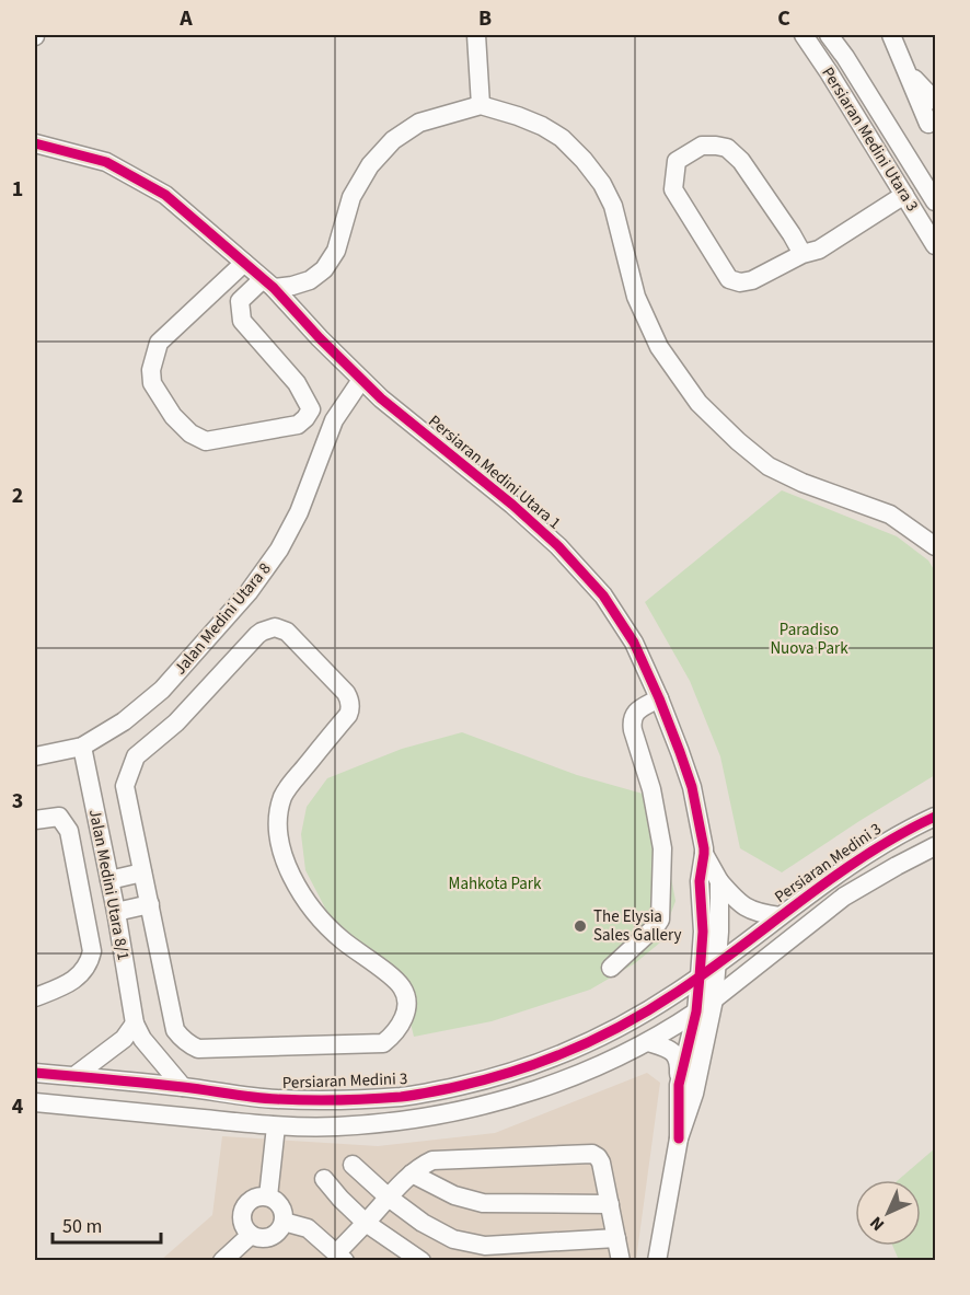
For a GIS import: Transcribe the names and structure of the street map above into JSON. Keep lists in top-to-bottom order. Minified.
{"streets":{"street":["Persiaran Medini Utara 3","Persiaran Medini Utara 1","Jalan Medini Utara 8","Persiaran Medini 3","Jalan Medini Utara 8/1"]},"crossings":[["Persiaran Medini Utara 1","Jalan Medini Utara 8"],["Persiaran Medini Utara 1","Persiaran Medini 3"],["Jalan Medini Utara 8","Jalan Medini Utara 8/1"],["Persiaran Medini 3","Jalan Medini Utara 8/1"]],"parks":["Paradiso Nuova Park","Mahkota Park"],"places":["The Elysia Sales Gallery"],"scale_bar":"50 m","north":"bottom left","grid":{"columns":["A","B","C"],"rows":["1","2","3","4"]}}
